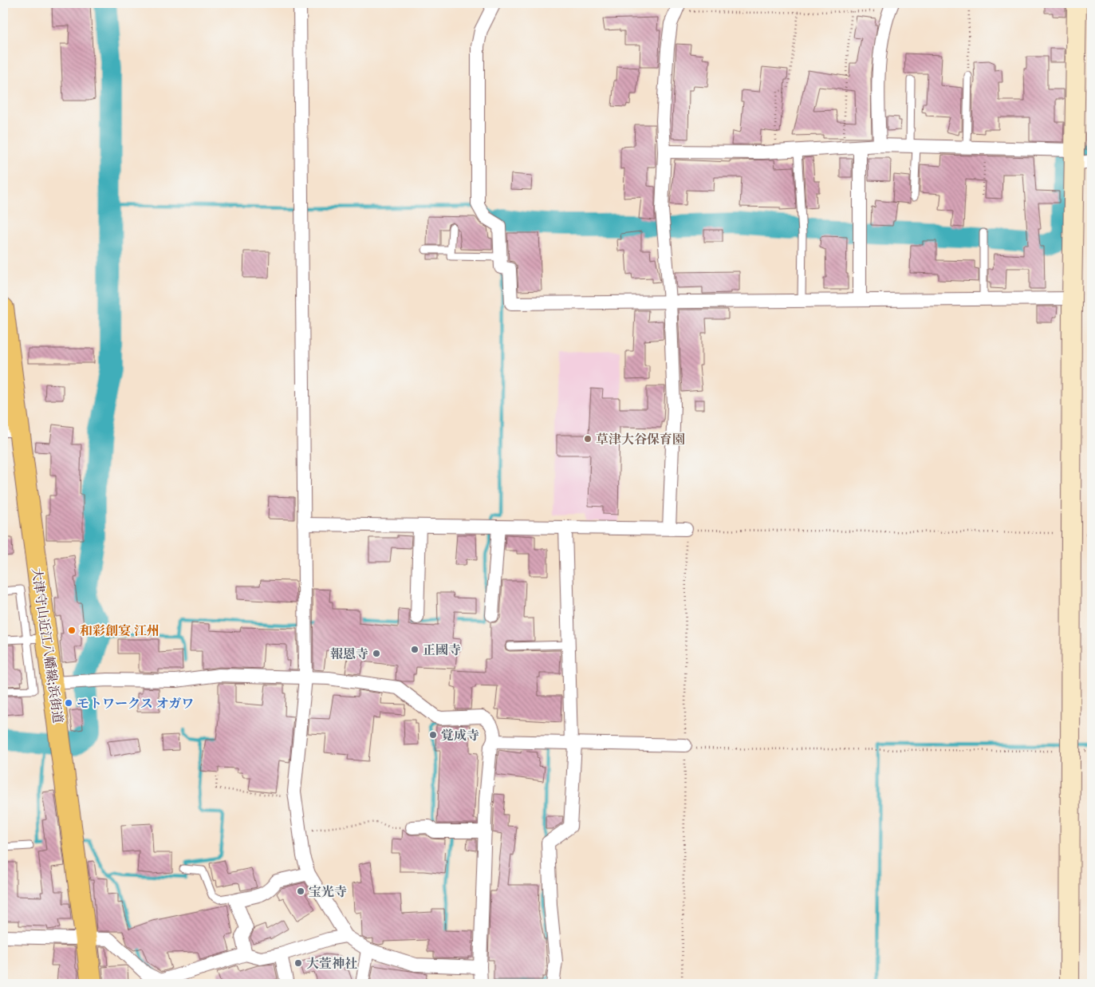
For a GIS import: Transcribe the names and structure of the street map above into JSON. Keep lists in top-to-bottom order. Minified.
{"streets":{"main road":["大津守山近江八幡線;浜街道"]},"places":["草津大谷保育園","和彩創宴 江州","正國寺","報恩寺","モトワークス オガワ","覚成寺","宝光寺","大萱神社"]}
